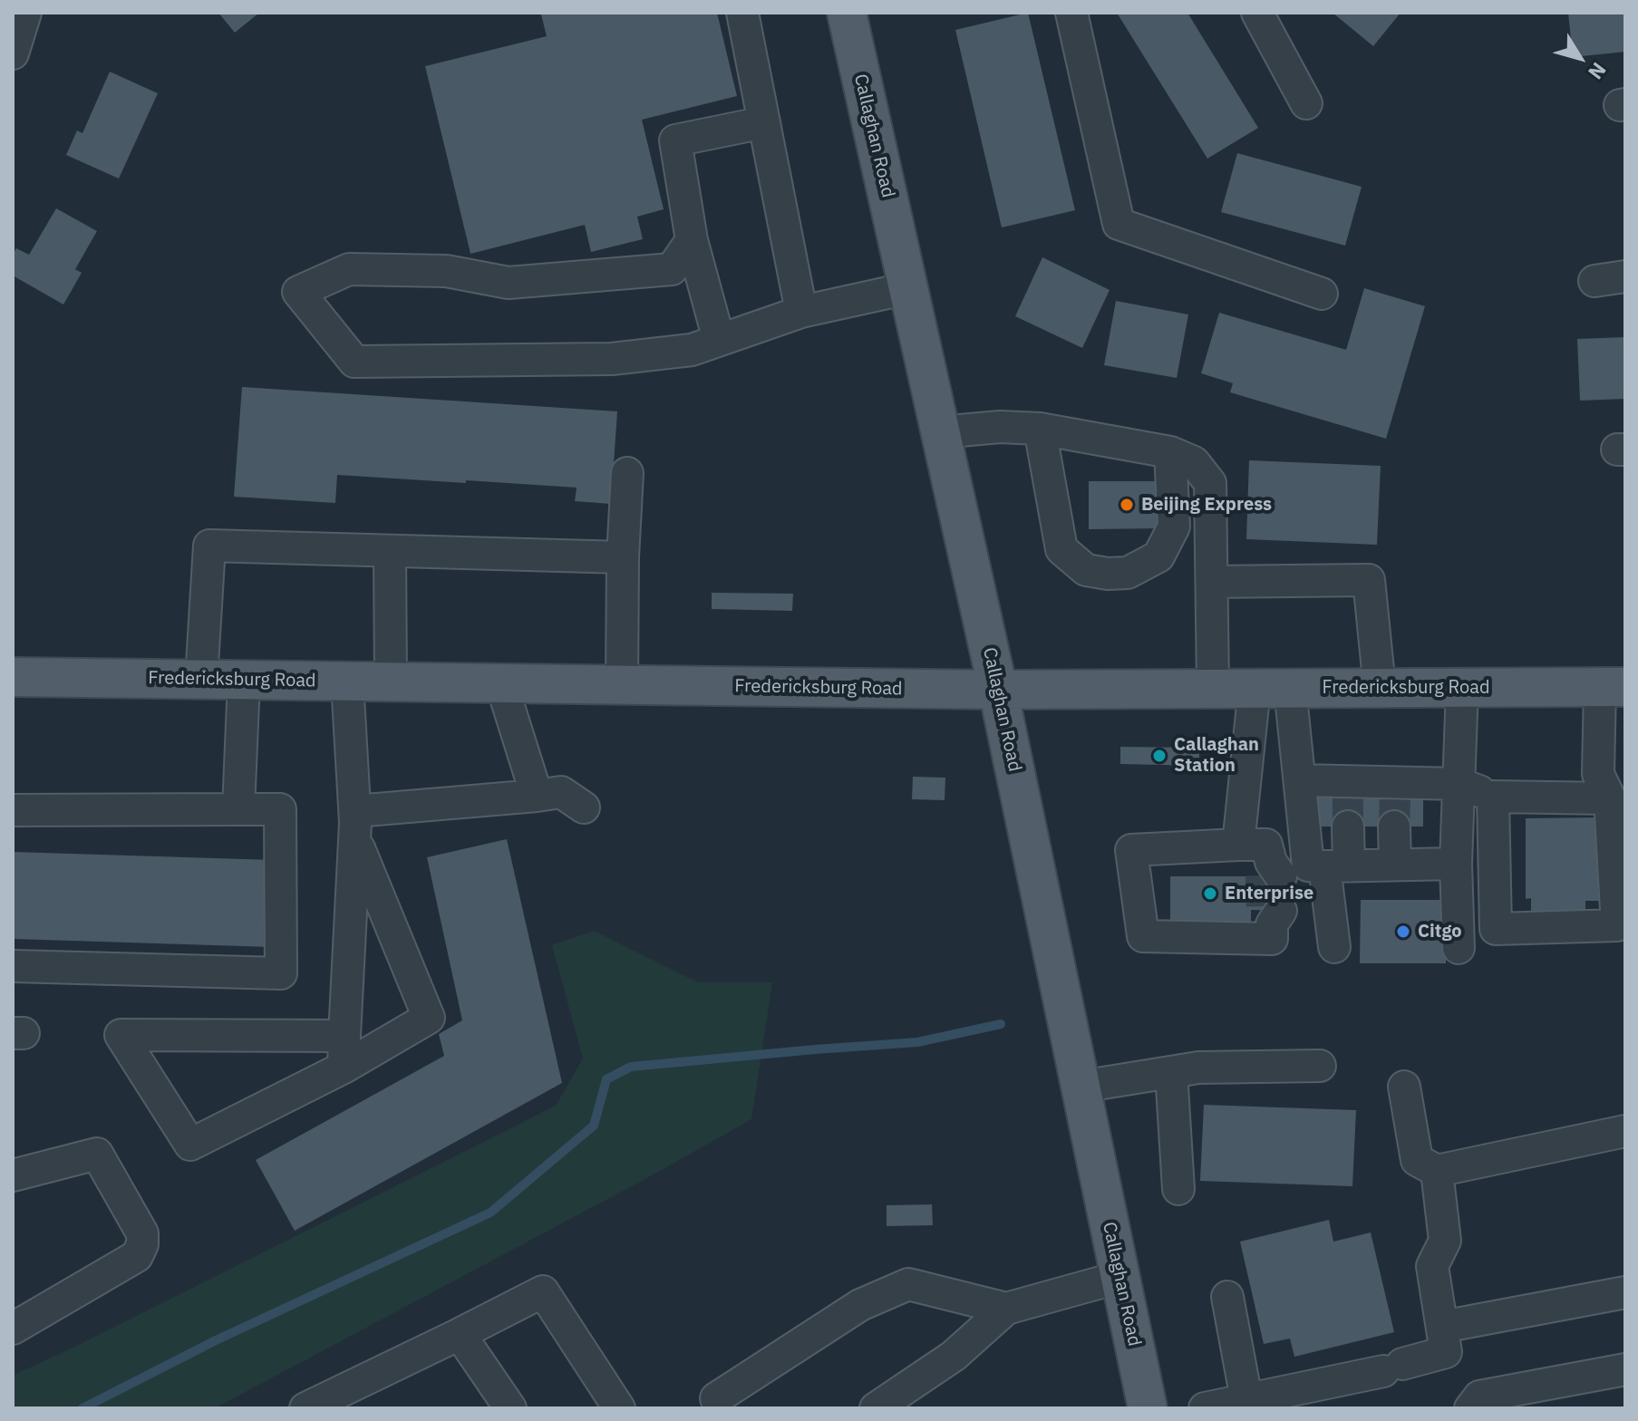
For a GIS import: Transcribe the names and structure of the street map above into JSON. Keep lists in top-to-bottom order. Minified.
{"streets":{"main road":["Callaghan Road","Fredericksburg Road"]},"crossings":[["Callaghan Road","Fredericksburg Road"]],"places":["Beijing Express","Callaghan Station","Enterprise","Citgo"],"north":"bottom right"}
